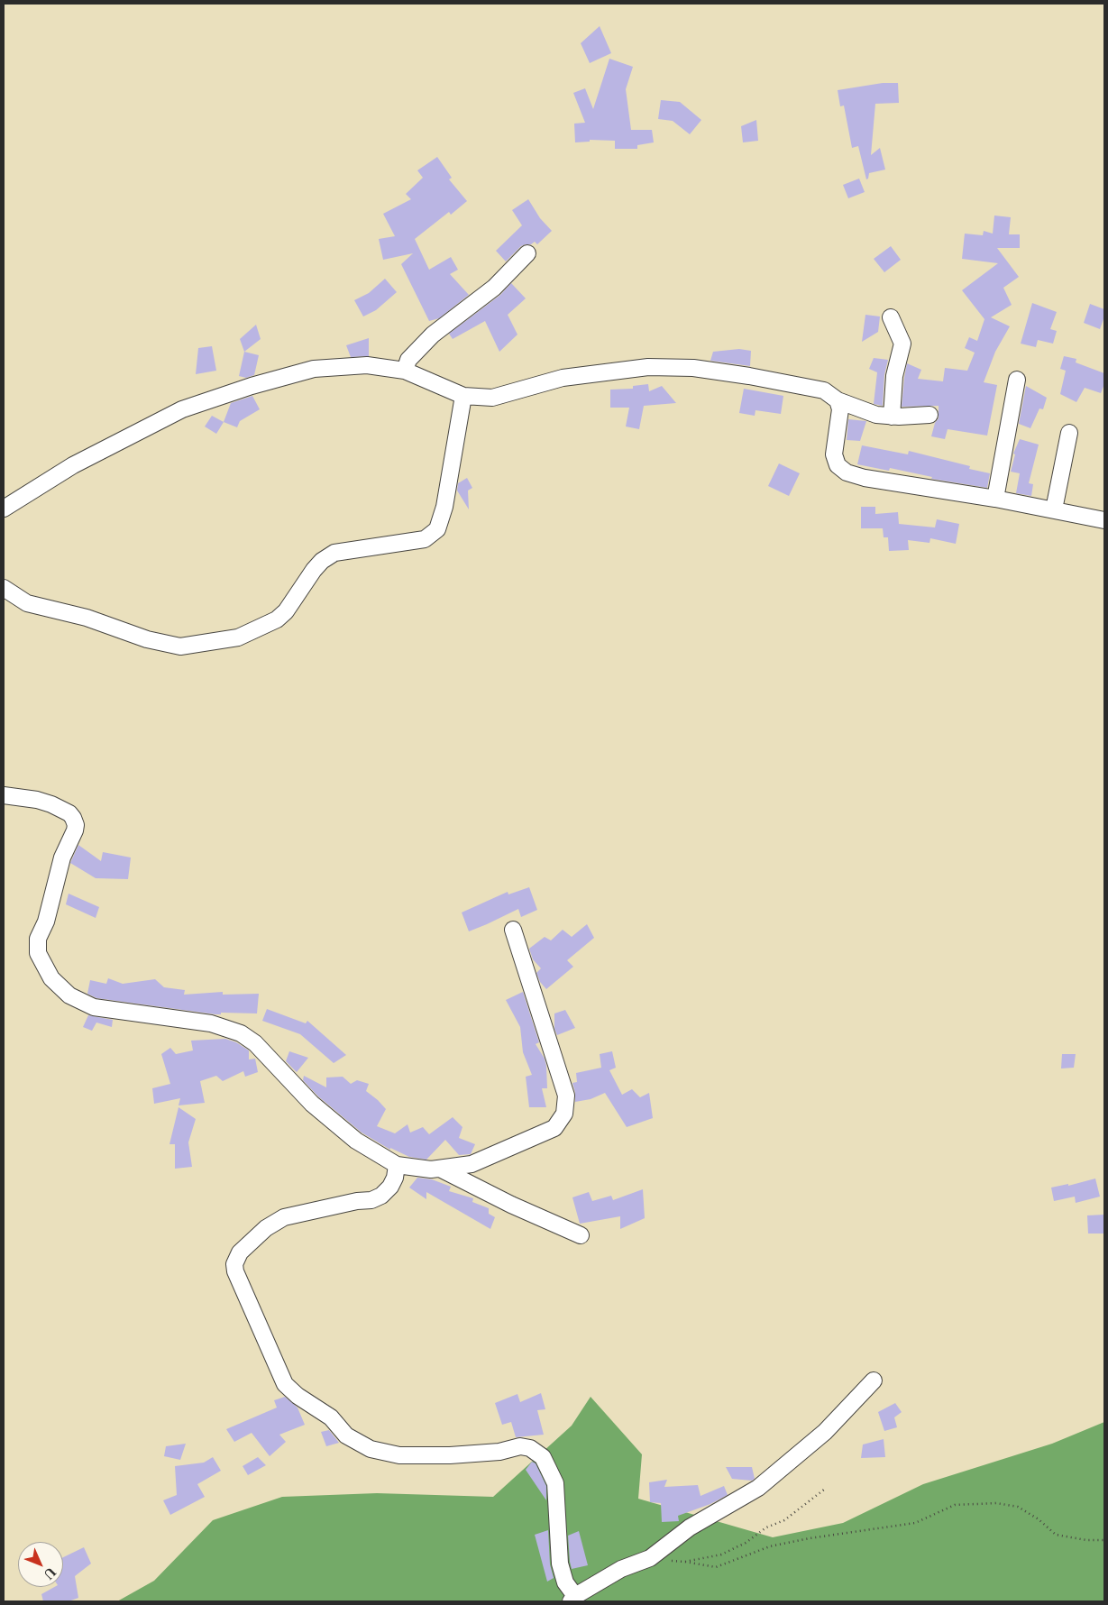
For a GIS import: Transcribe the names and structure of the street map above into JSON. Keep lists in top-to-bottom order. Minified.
{"north":"bottom right"}
